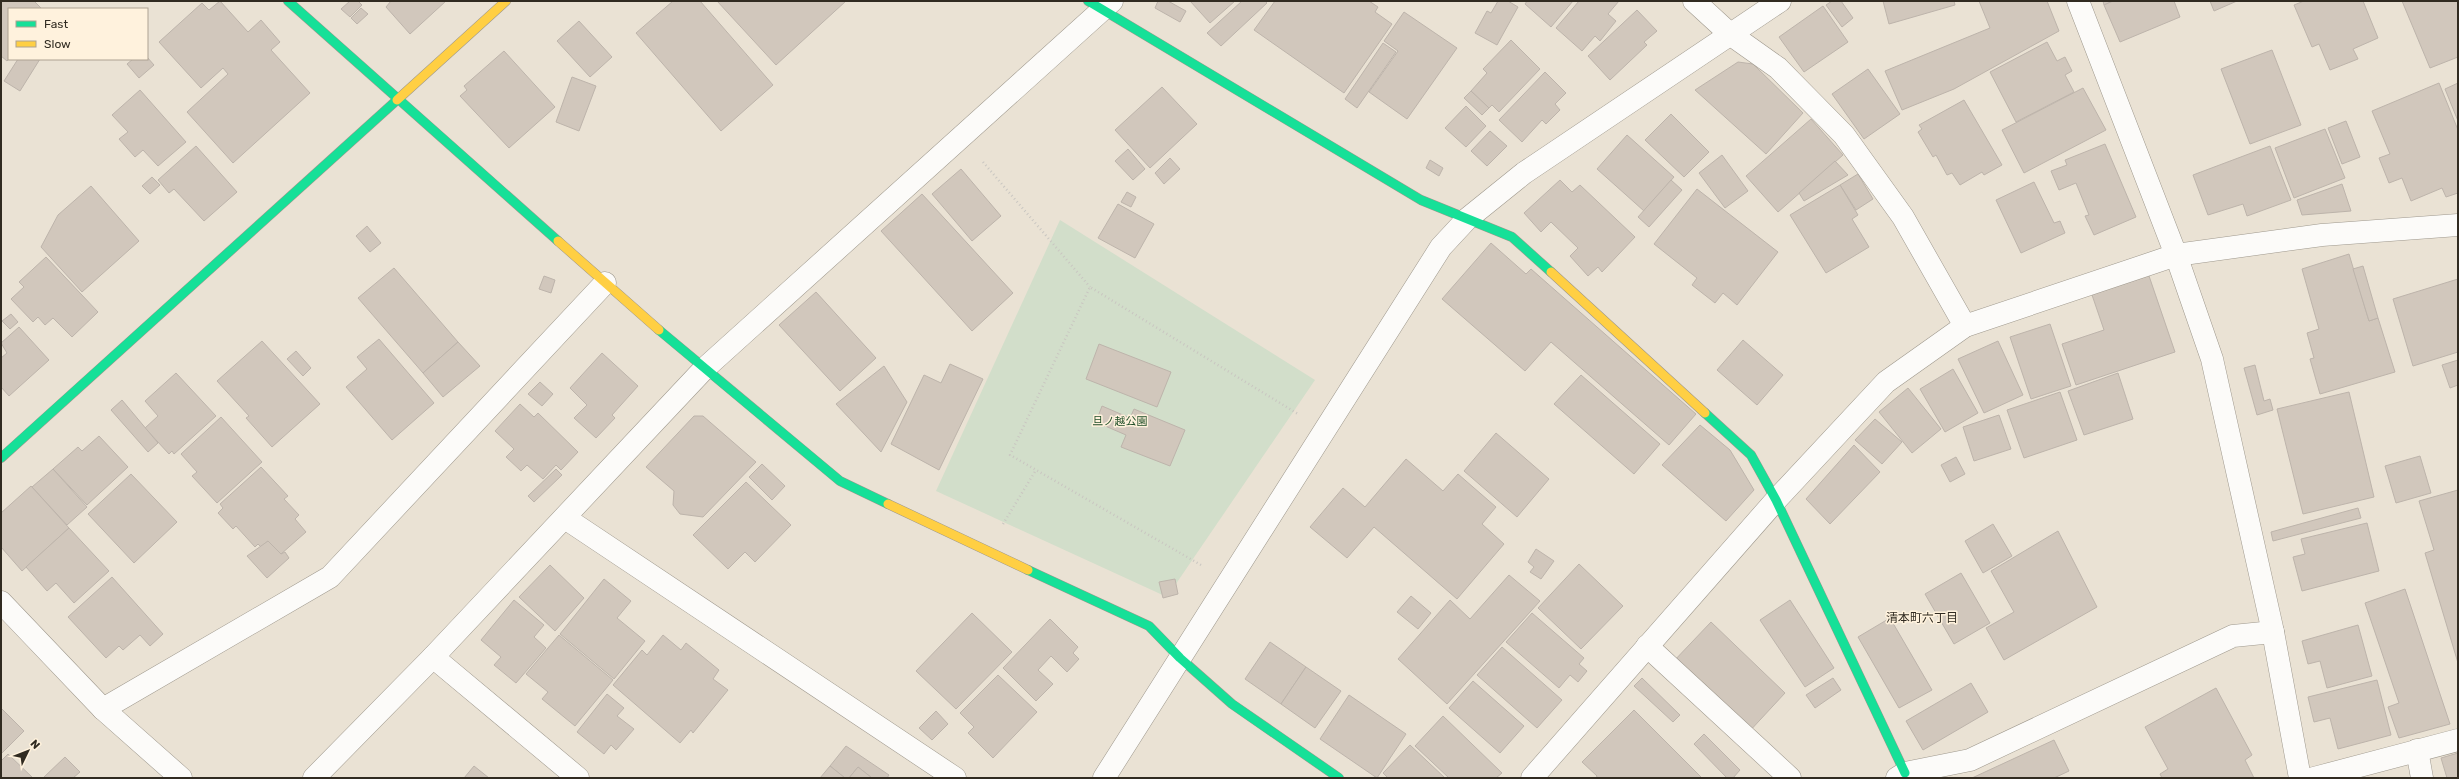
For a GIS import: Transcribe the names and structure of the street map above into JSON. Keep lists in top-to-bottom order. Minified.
{"districts":["清本町六丁目"],"parks":["旦ノ越公園"],"legend":["Fast","Slow"],"north":"top right"}
